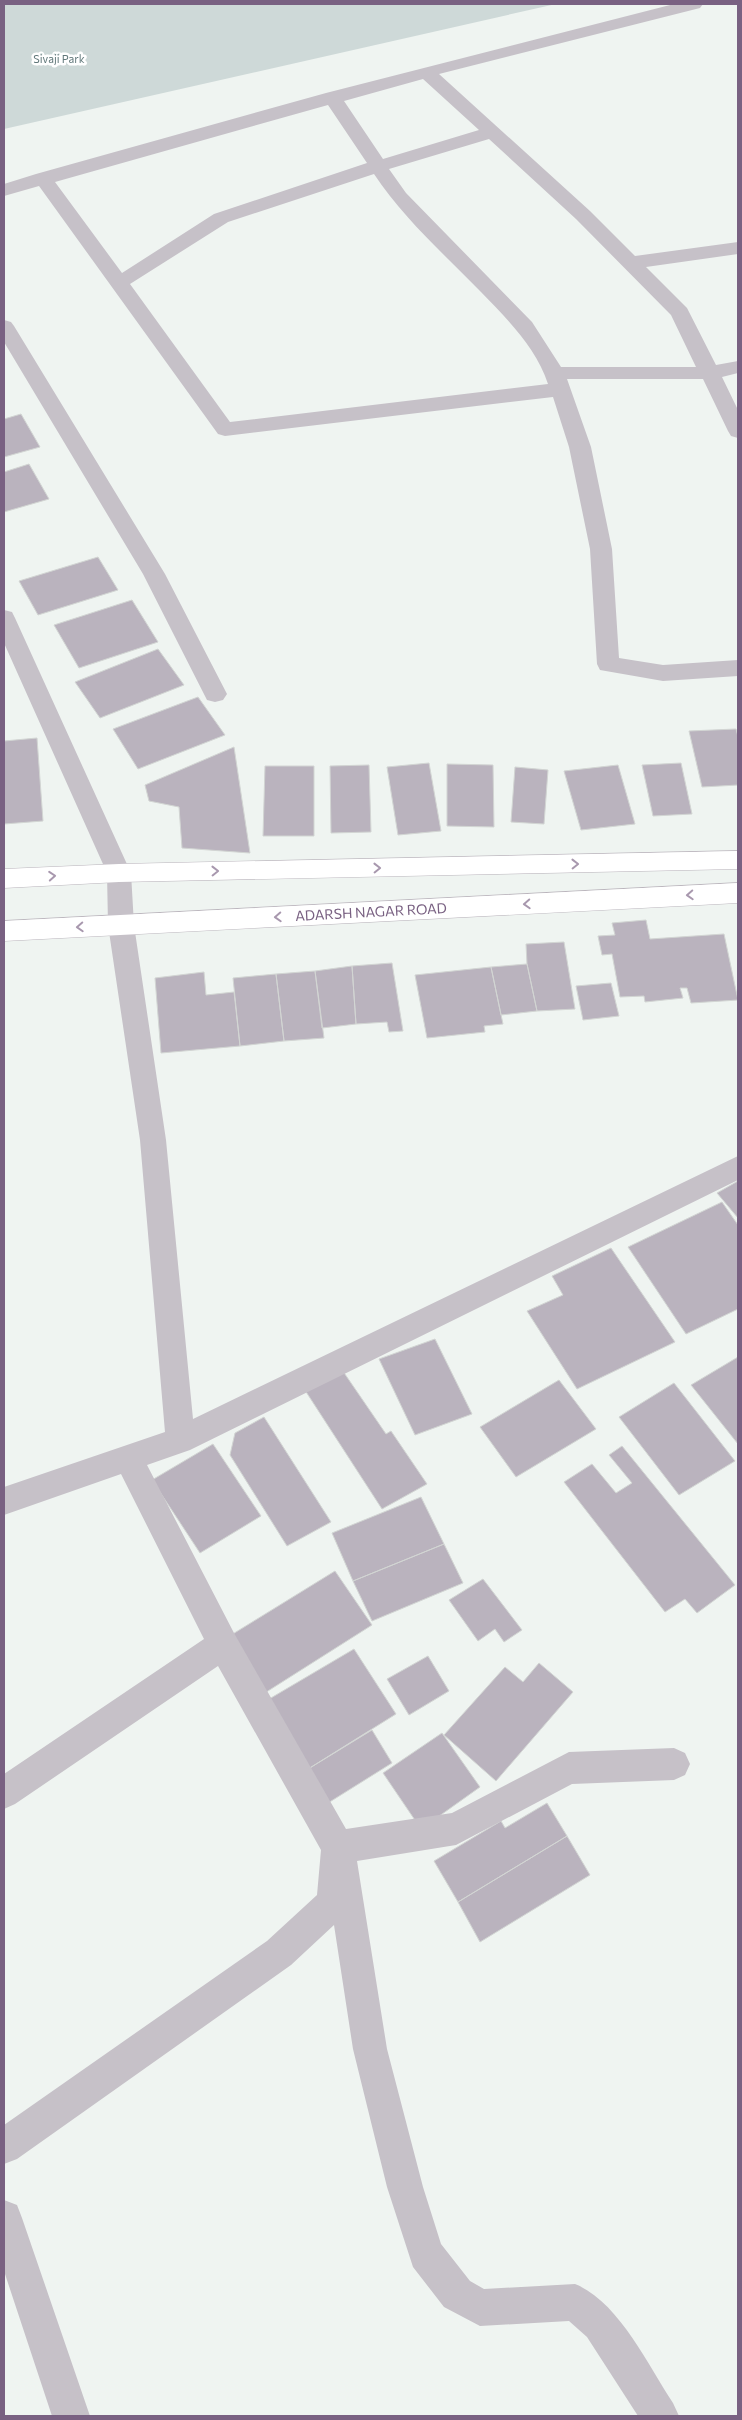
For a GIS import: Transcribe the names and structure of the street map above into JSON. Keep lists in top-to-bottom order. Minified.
{"streets":{"main road":["ADARSH NAGAR ROAD"]},"parks":["Sivaji Park"]}
